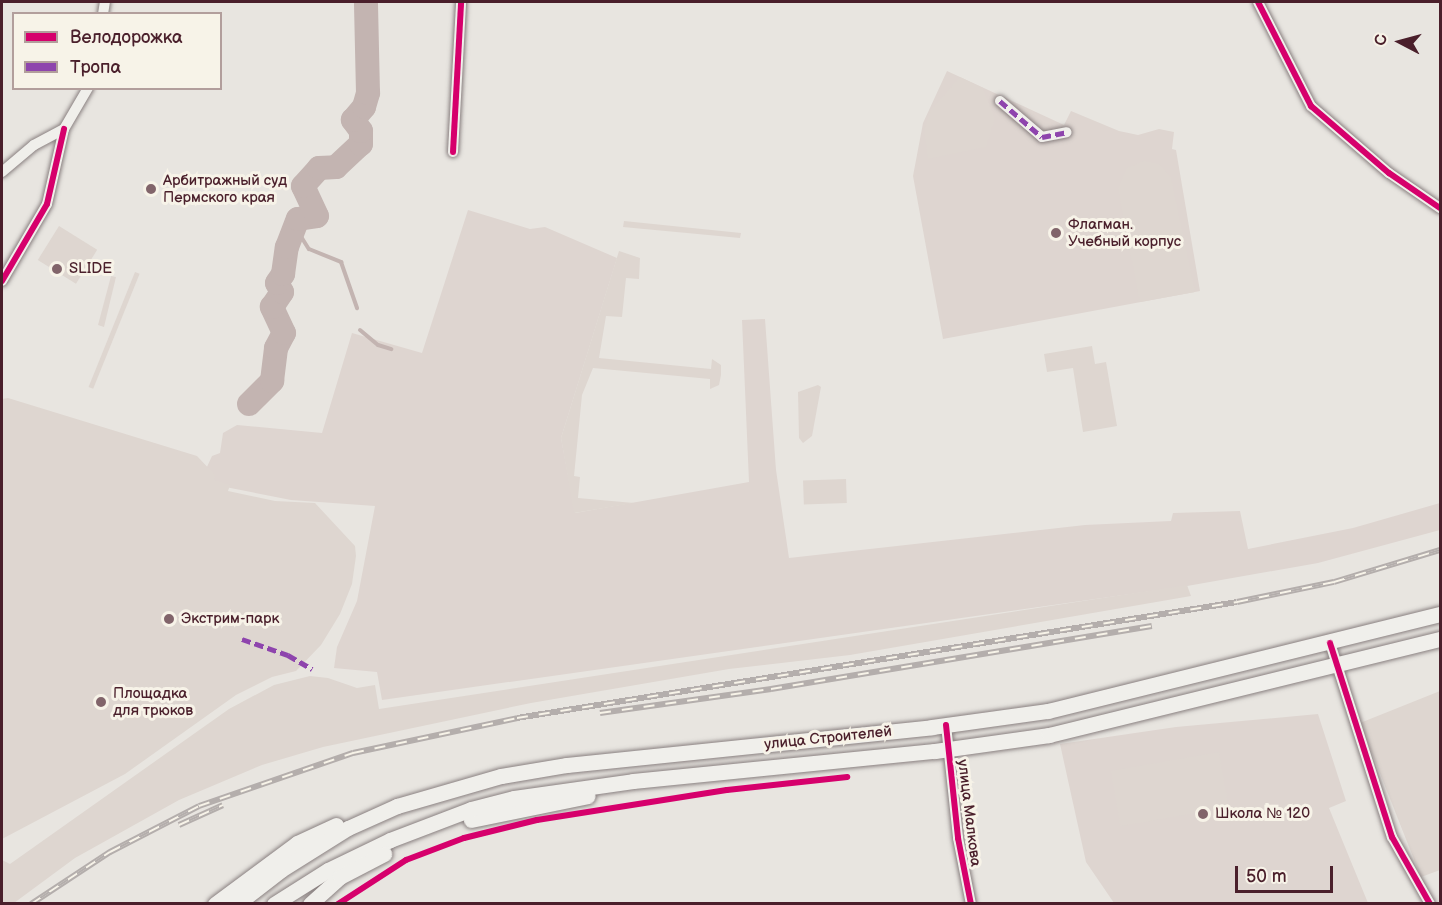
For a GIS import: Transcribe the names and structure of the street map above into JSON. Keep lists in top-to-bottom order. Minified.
{"streets":{"main road":["улица Строителей"],"street":["улица Малкова"]},"crossings":[["улица Строителей","улица Малкова"]],"places":["Арбитражный суд Пермского края","Флагман. Учебный корпус","SLIDE","Экстрим-парк","Площадка для трюков","Школа № 120"],"legend":["Велодорожка","Тропа"],"scale_bar":"50 m","north":"left"}
